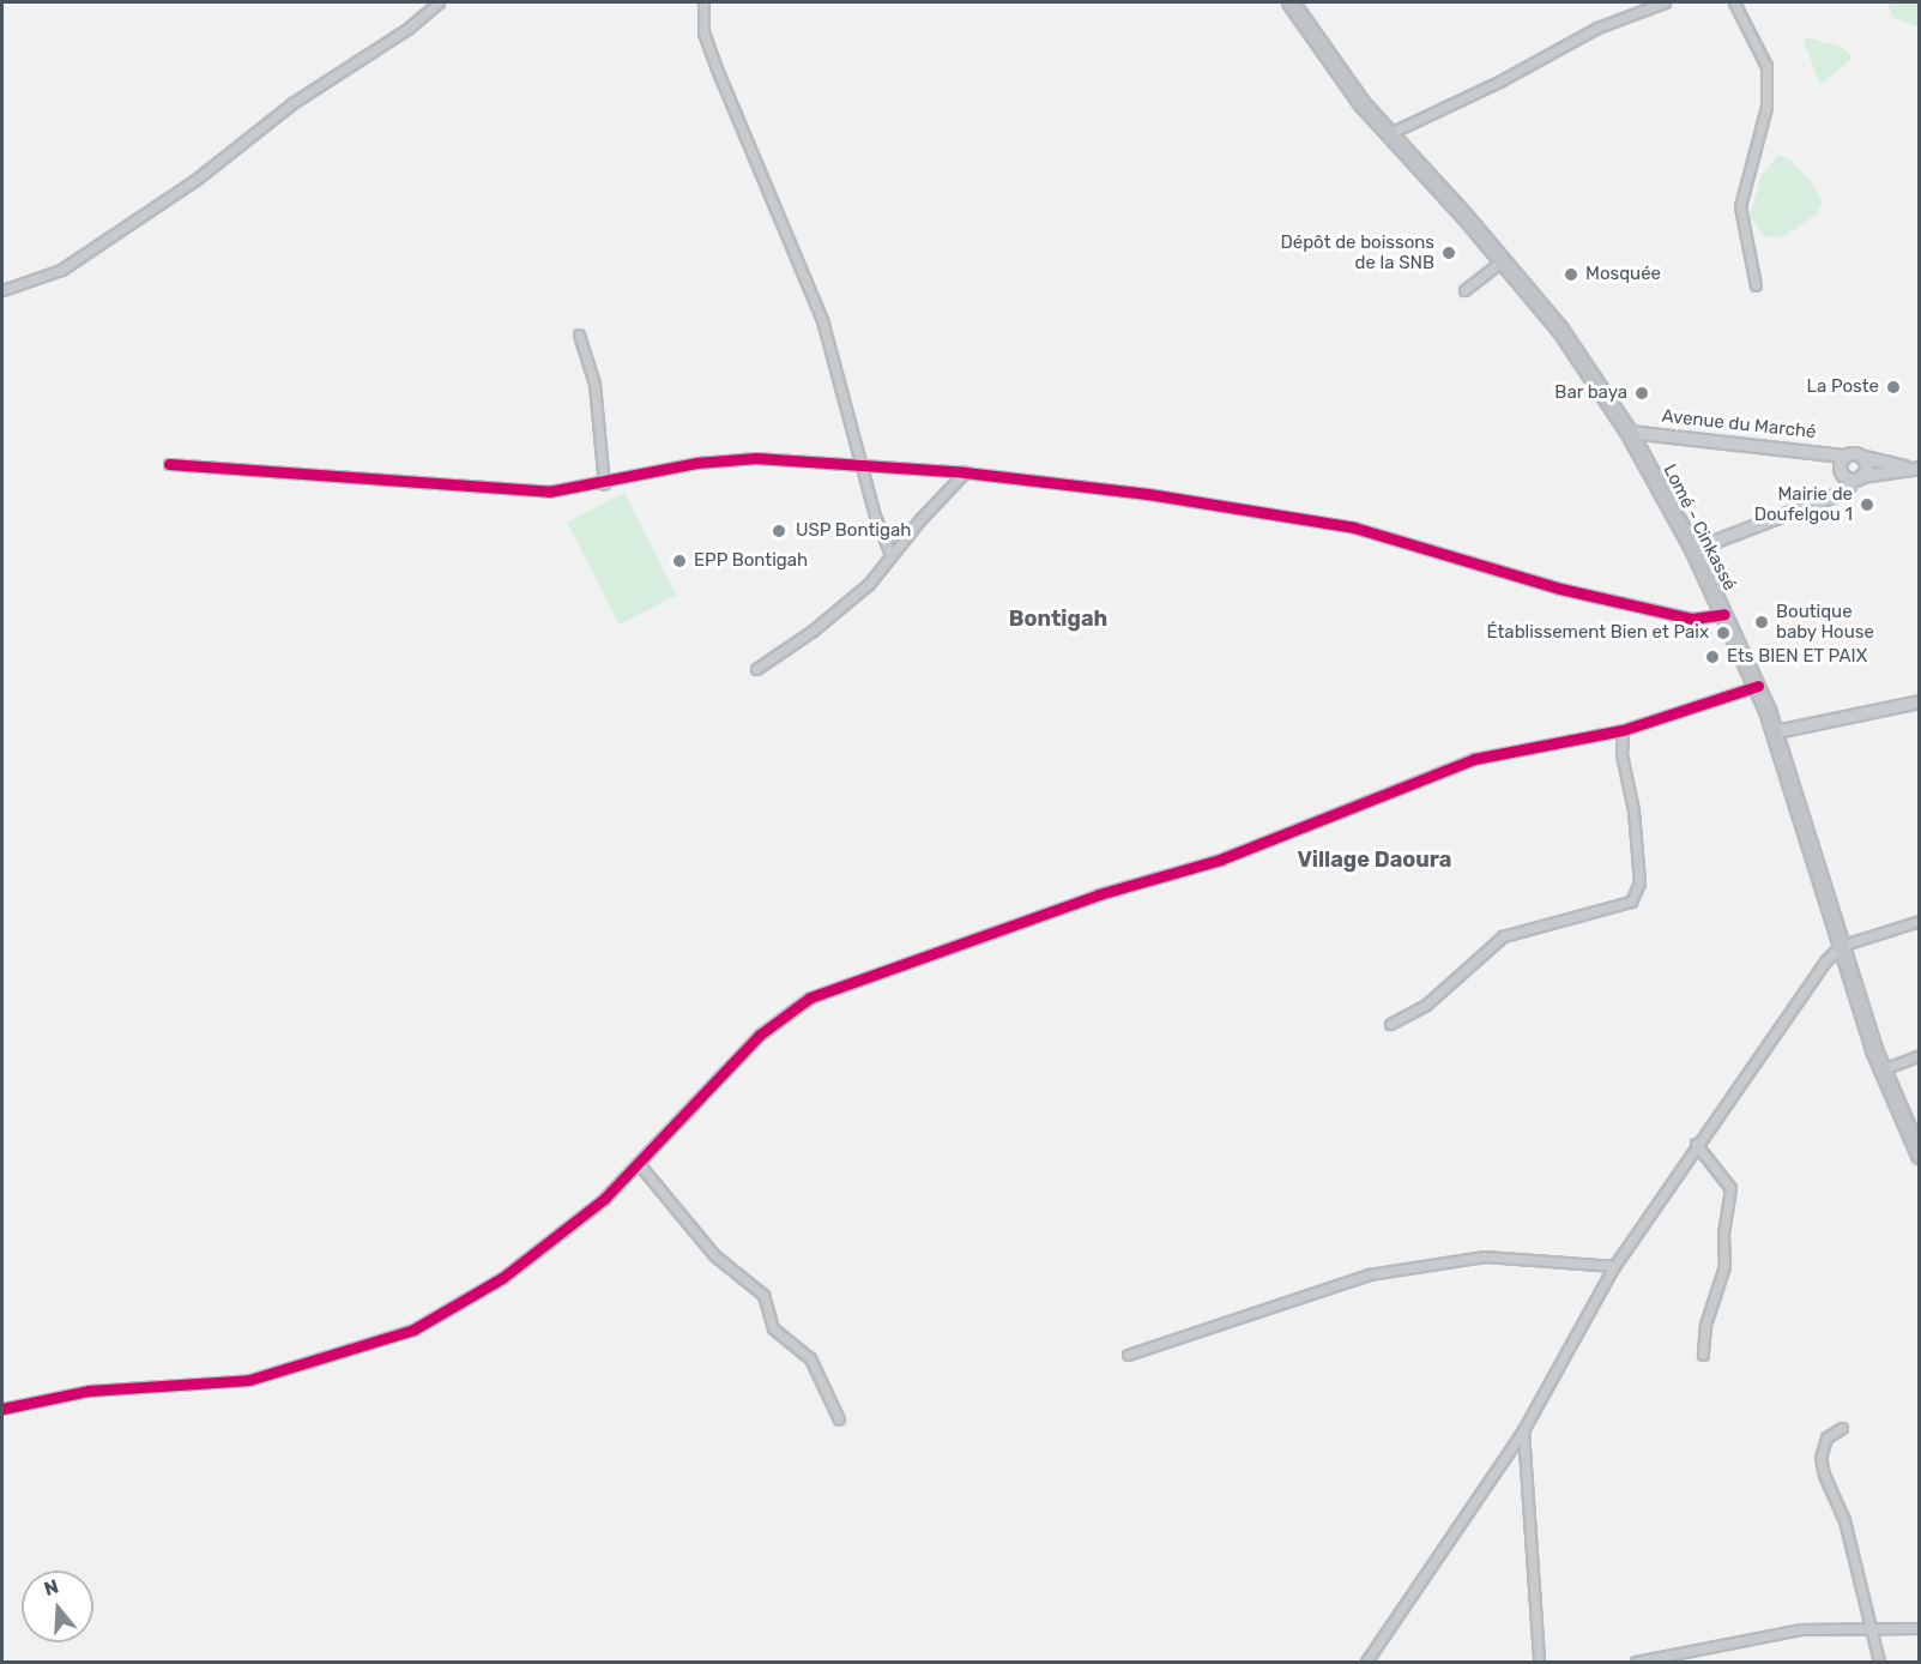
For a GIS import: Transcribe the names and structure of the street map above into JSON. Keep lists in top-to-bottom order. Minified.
{"streets":{"highway":["Lomé - Cinkassé"],"main road":["Avenue du Marché"]},"crossings":[["Avenue du Marché","Lomé - Cinkassé"]],"districts":["Bontigah","Village Daoura"],"places":["Dépôt de boissons de la SNB","Mosquée","La Poste","Bar baya","Mairie de Doufelgou 1","USP Bontigah","EPP Bontigah","Boutique baby House","Établissement Bien et Paix","Ets BIEN ET PAIX"],"north":"top"}
